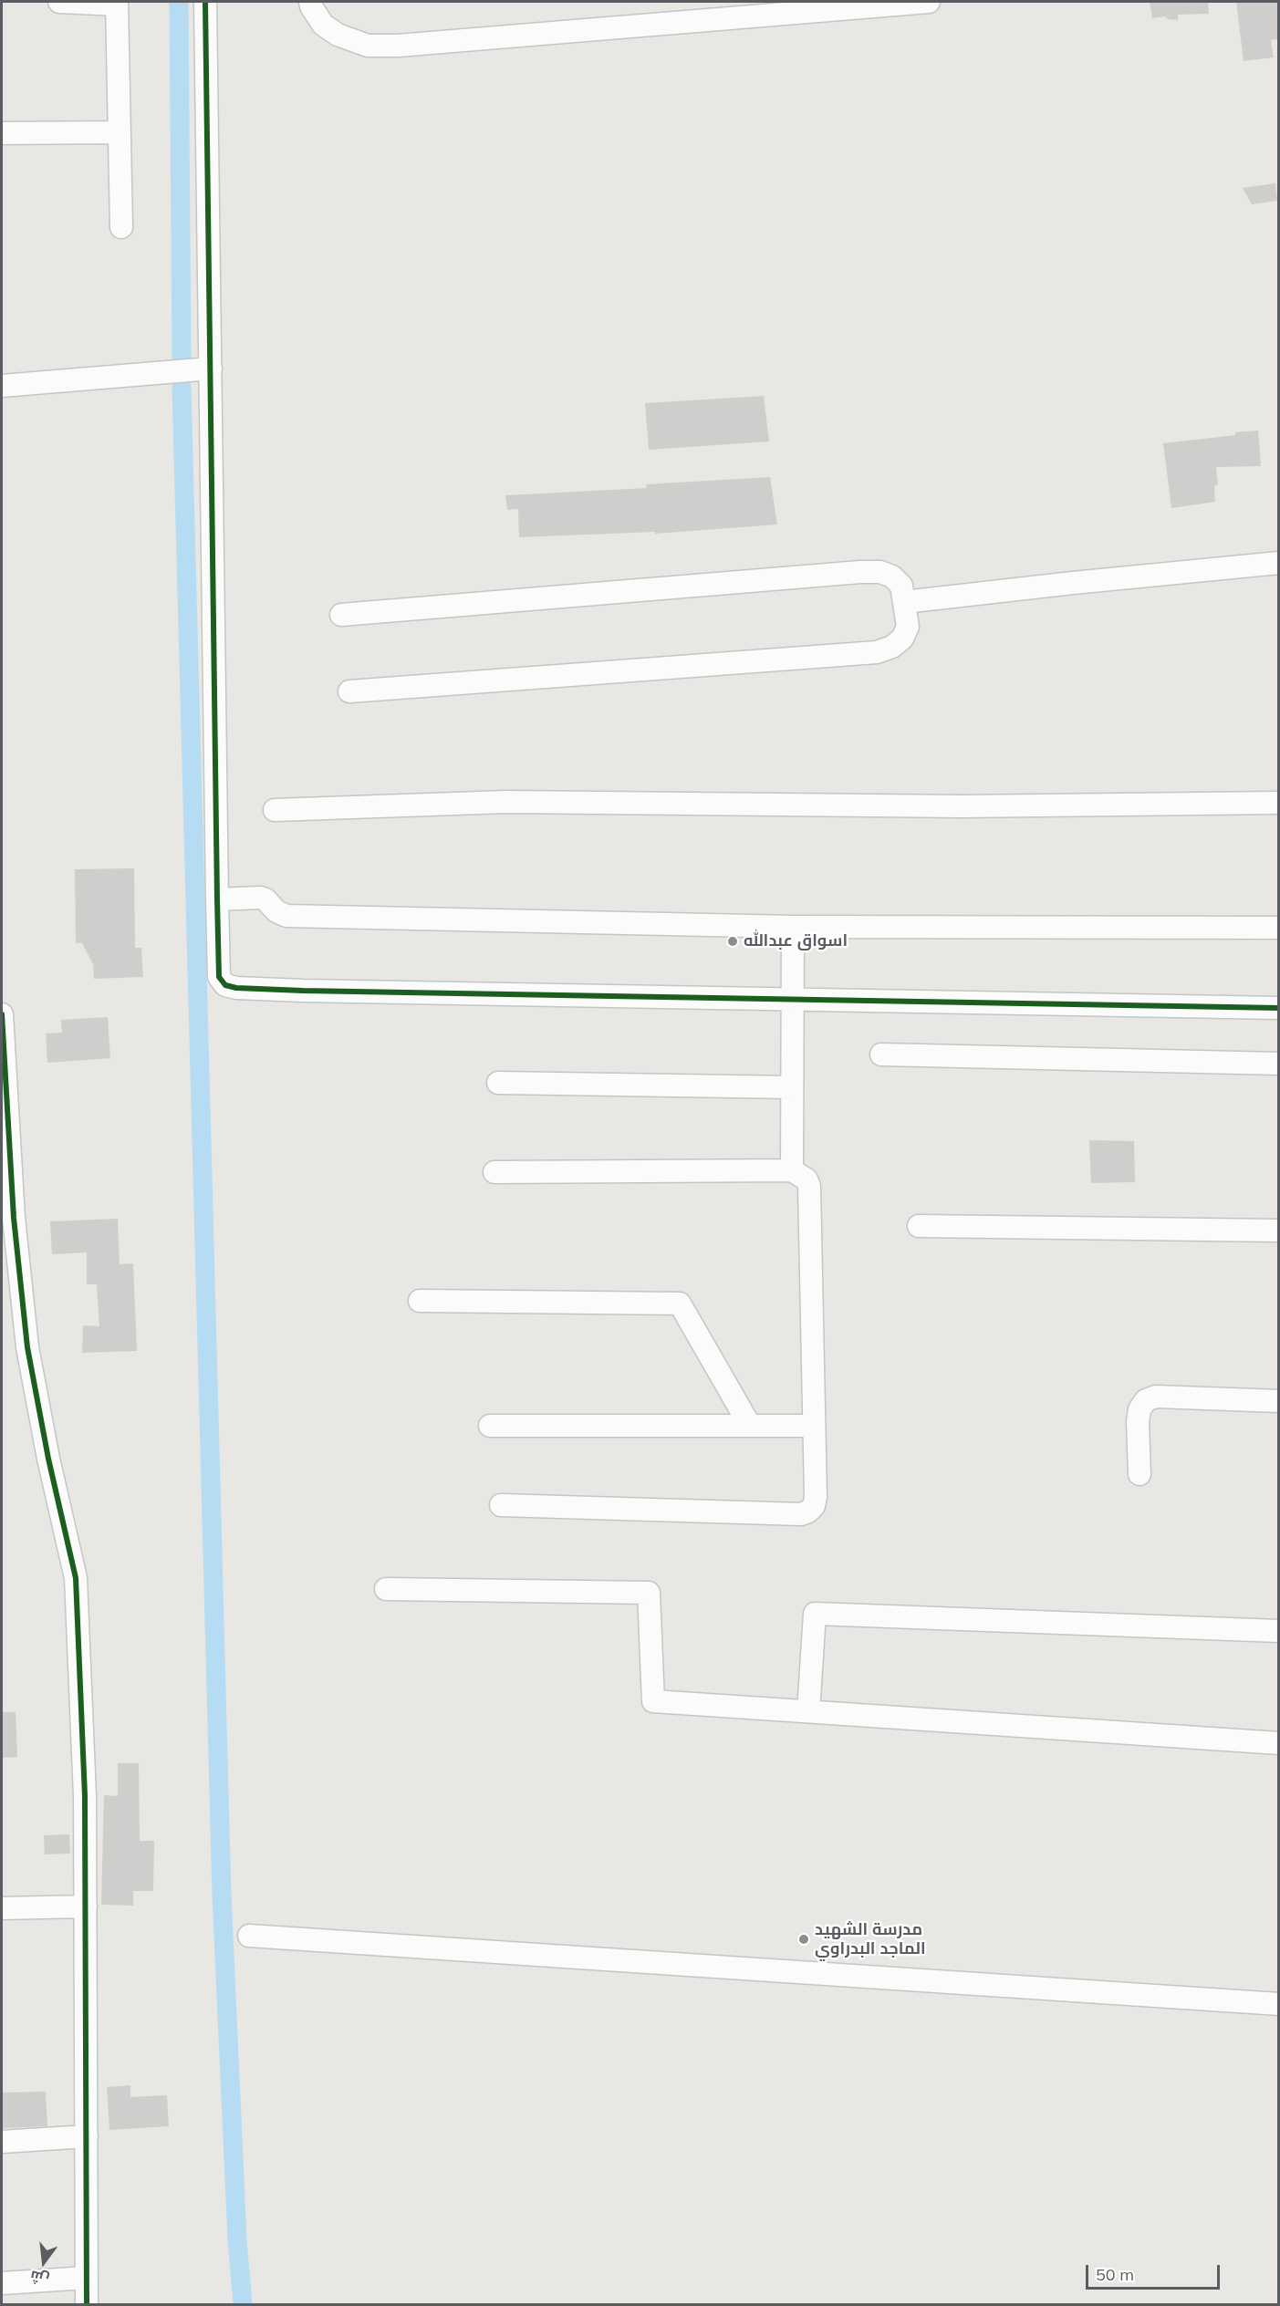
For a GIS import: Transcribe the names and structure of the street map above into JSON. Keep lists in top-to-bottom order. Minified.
{"places":["اسواق عبدالله","مدرسة الشهيد الماجد البدراوي"],"scale_bar":"50 m","north":"bottom"}
